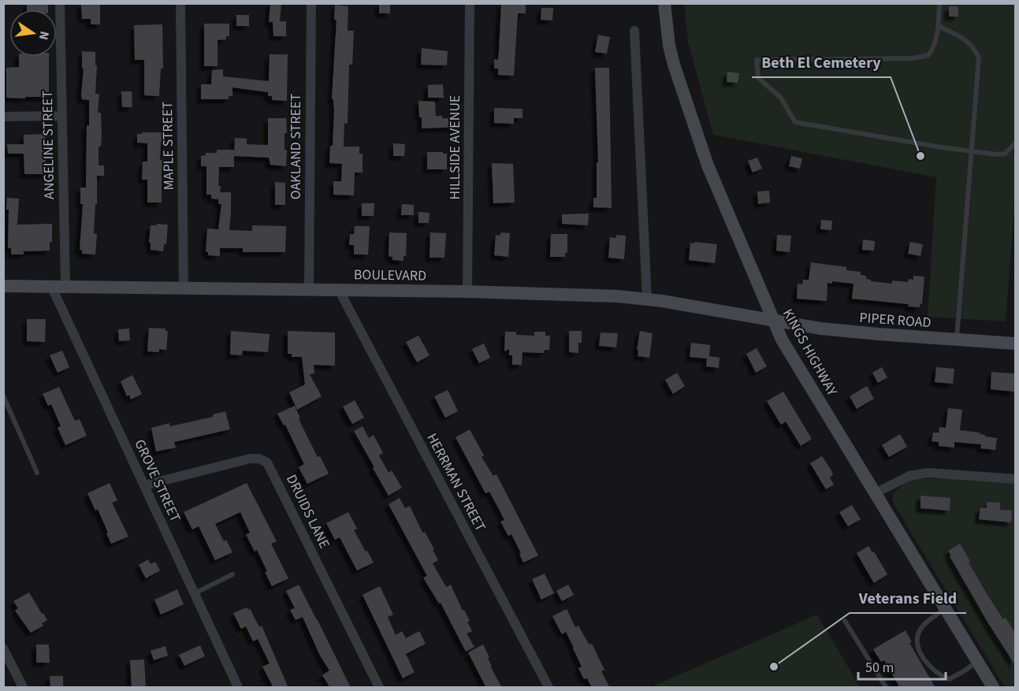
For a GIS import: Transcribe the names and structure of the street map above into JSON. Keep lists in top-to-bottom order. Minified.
{"streets":{"main road":["BOULEVARD","PIPER ROAD","KINGS HIGHWAY"],"street":["ANGELINE STREET","MAPLE STREET","OAKLAND STREET","HILLSIDE AVENUE","GROVE STREET","HERRMAN STREET","DRUIDS LANE"]},"crossings":[["ANGELINE STREET","BOULEVARD"],["MAPLE STREET","BOULEVARD"],["OAKLAND STREET","BOULEVARD"],["HILLSIDE AVENUE","BOULEVARD"],["BOULEVARD","PIPER ROAD"],["BOULEVARD","KINGS HIGHWAY"],["BOULEVARD","GROVE STREET"],["BOULEVARD","HERRMAN STREET"],["PIPER ROAD","KINGS HIGHWAY"],["GROVE STREET","DRUIDS LANE"]],"places":["Beth El Cemetery","Veterans Field"],"scale_bar":"50 m","north":"right"}
